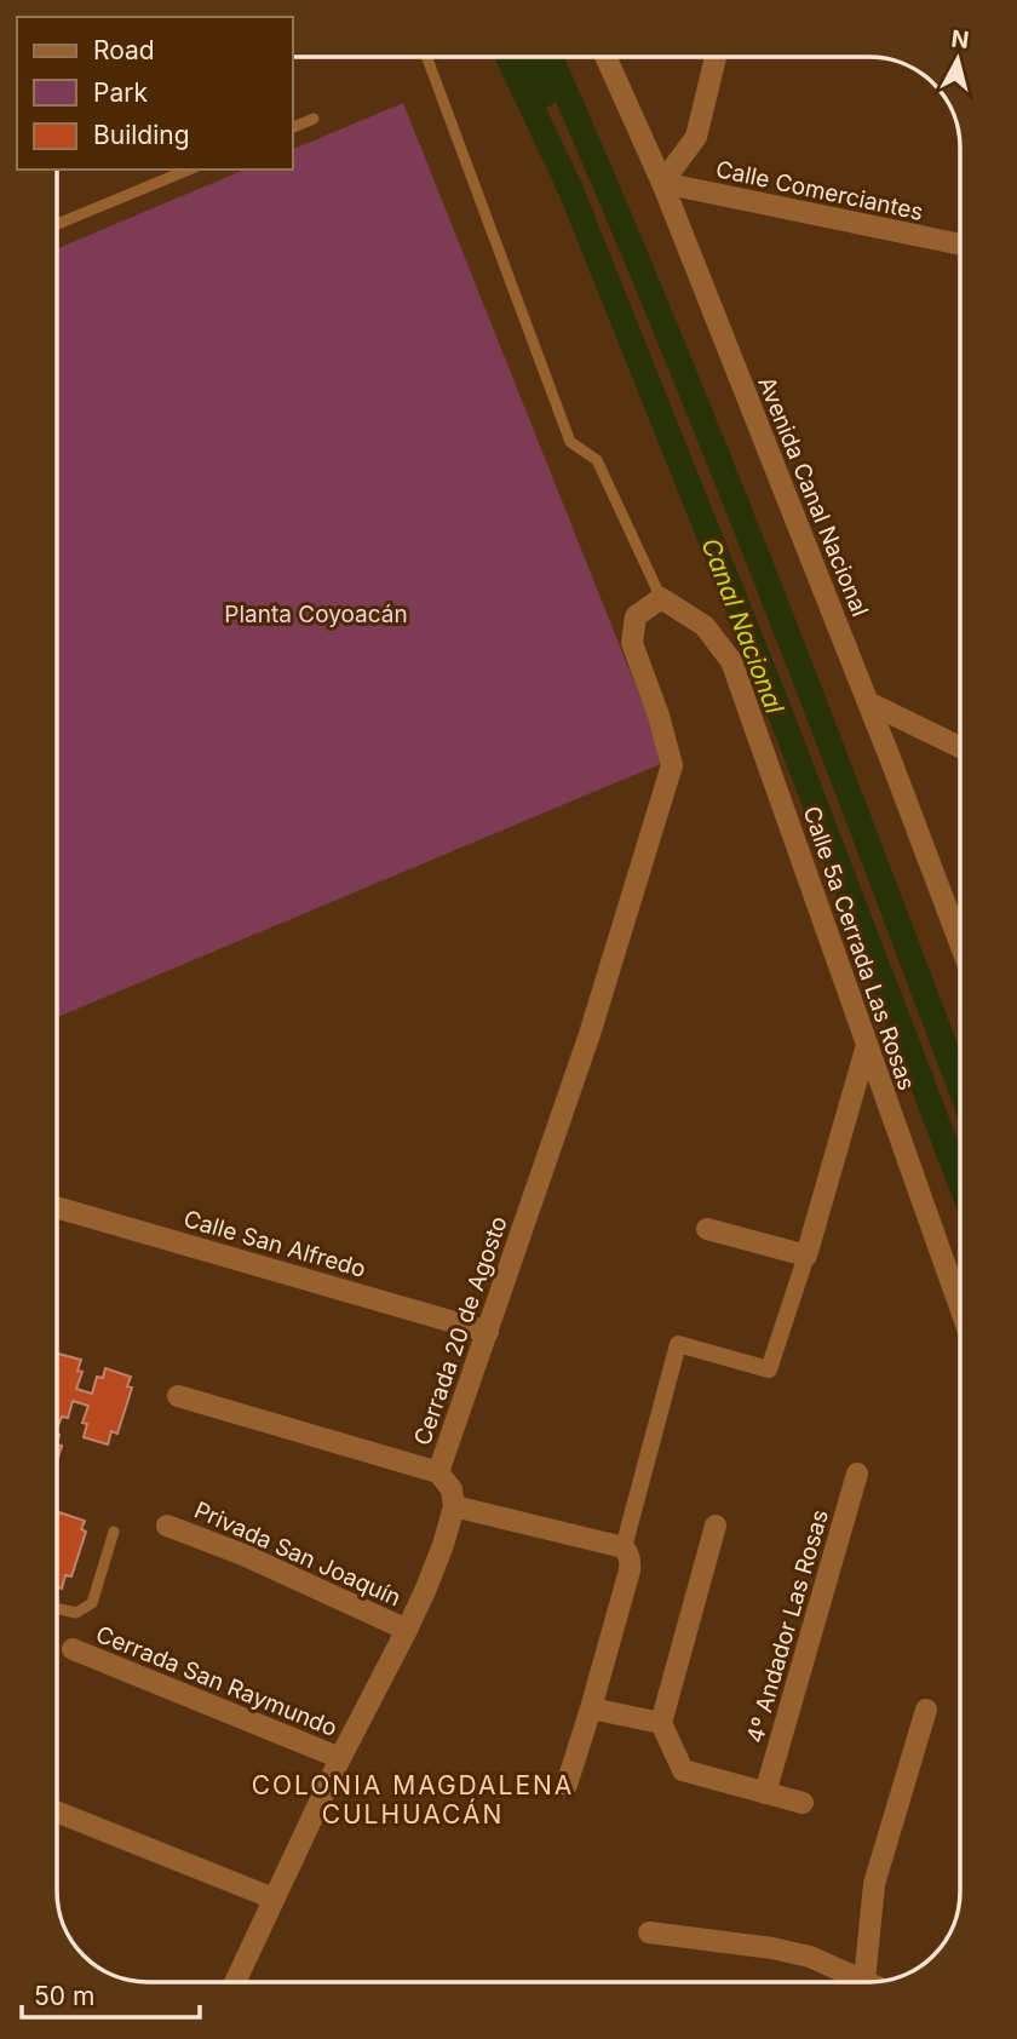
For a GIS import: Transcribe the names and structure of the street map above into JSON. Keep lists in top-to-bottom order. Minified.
{"streets":{"street":["Calle Comerciantes","Avenida Canal Nacional","Calle 5a Cerrada Las Rosas","Calle San Alfredo","Cerrada 20 de Agosto","Privada San Joaquín","4º Andador Las Rosas","Cerrada San Raymundo"]},"crossings":[["Calle Comerciantes","Avenida Canal Nacional"],["Calle 5a Cerrada Las Rosas","Cerrada 20 de Agosto"],["Calle San Alfredo","Cerrada 20 de Agosto"]],"districts":["COLONIA MAGDALENA CULHUACÁN"],"water":["Canal Nacional"],"parks":["Planta Coyoacán"],"legend":["Road","Park","Building"],"scale_bar":"50 m","north":"top"}
